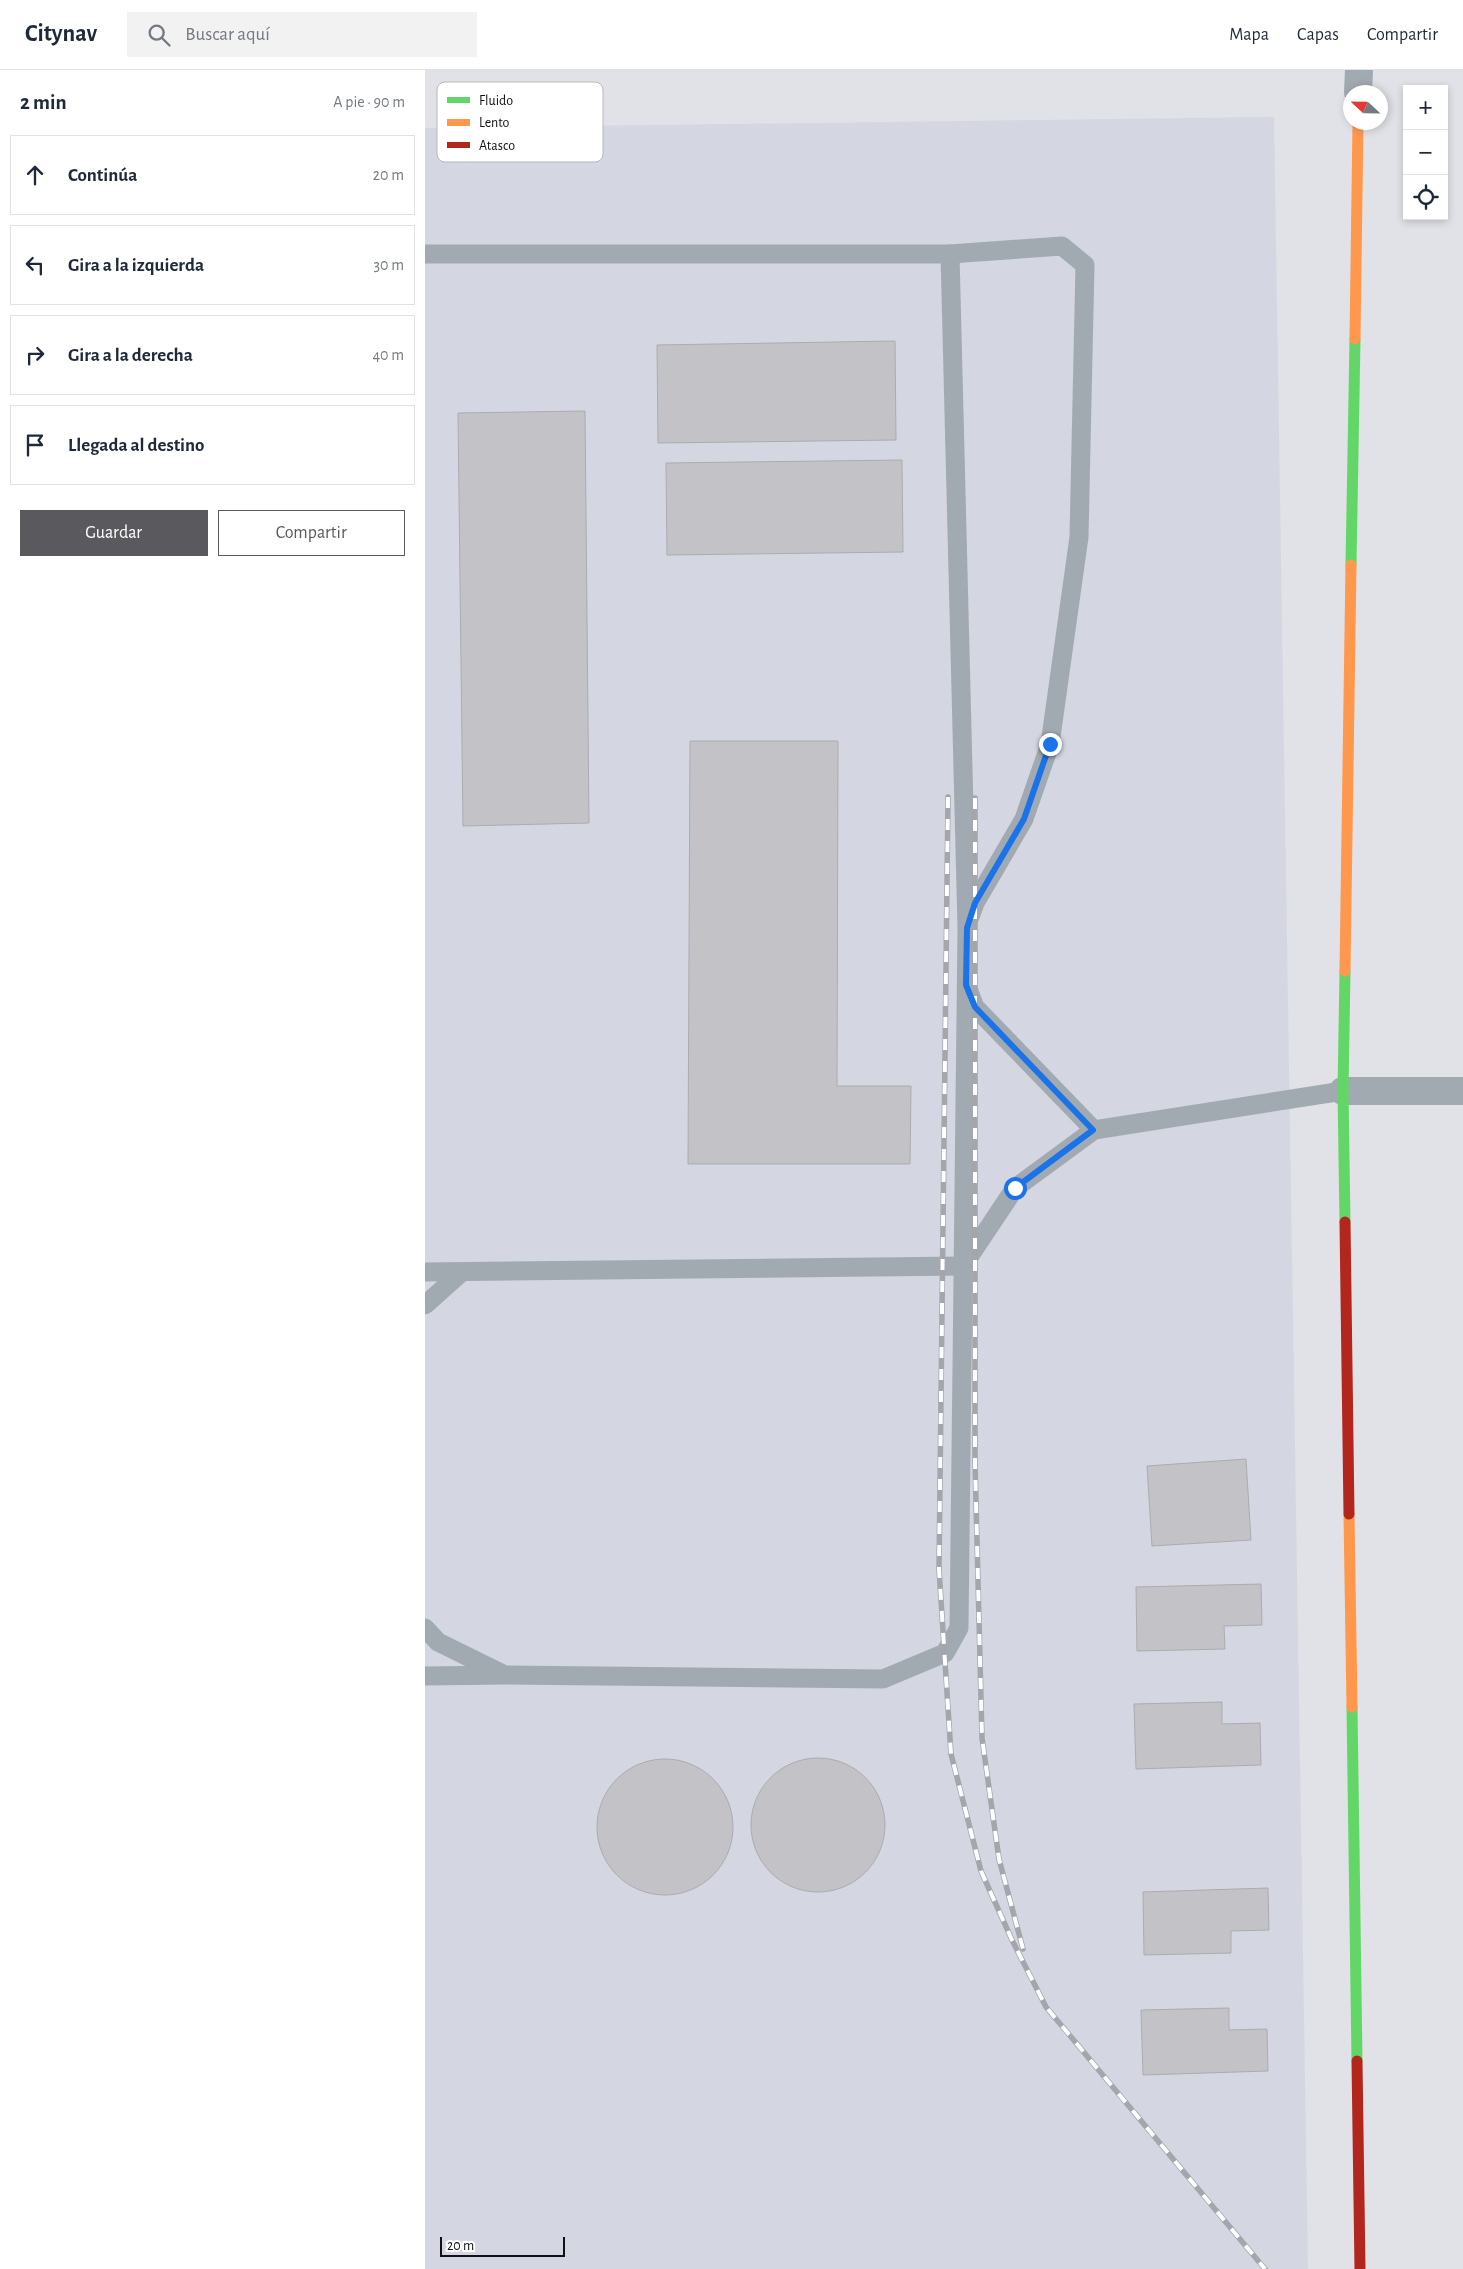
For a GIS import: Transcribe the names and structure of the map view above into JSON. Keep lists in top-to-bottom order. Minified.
{"legend":["Fluido","Lento","Atasco"],"scale_bar":"20 m","north":"left","page":{"header":"Citynav","search":"Buscar aquí","nav":["Mapa","Capas","Compartir"],"heading":["2 min","A pie · 90 m"],"map_buttons":["+","−"],"list":[["Continúa","20 m"],["Gira a la izquierda","30 m"],["Gira a la derecha","40 m"],"Llegada al destino"],"buttons":["Guardar","Compartir"],"scale":"20 m"}}
